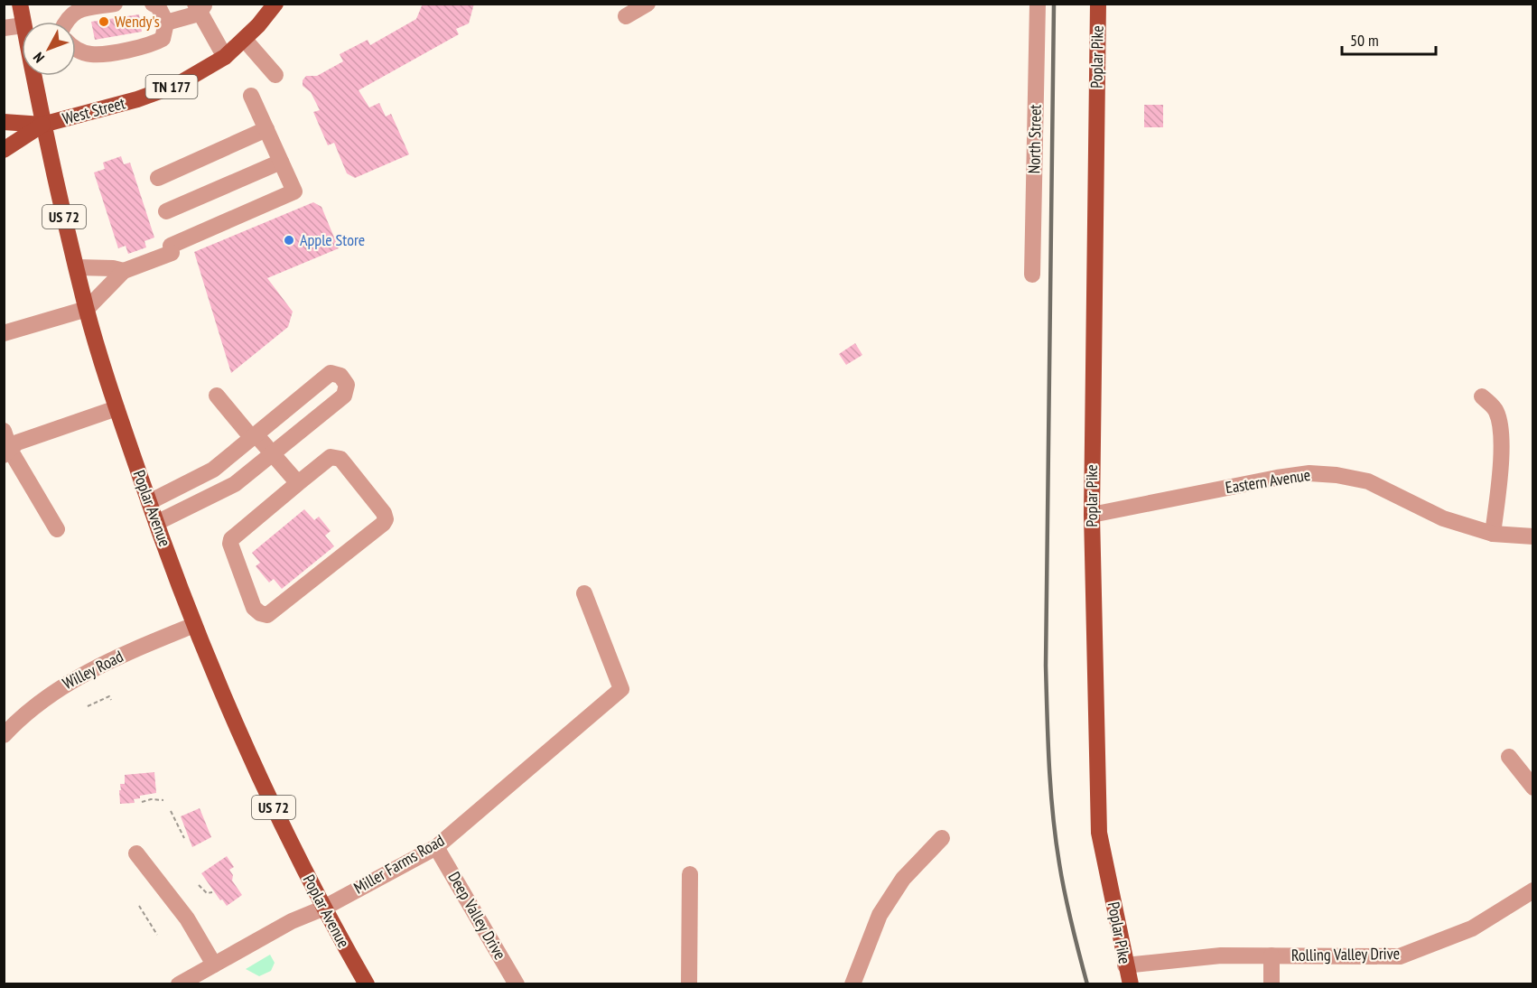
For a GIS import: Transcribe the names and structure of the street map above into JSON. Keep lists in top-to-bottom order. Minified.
{"streets":{"main road":["Poplar Pike","TN 177","West Street","US 72","Poplar Avenue"],"street":["North Street","Eastern Avenue","Willey Road","Miller Farms Road","Deep Valley Drive","Rolling Valley Drive"]},"crossings":[["Poplar Pike","Eastern Avenue"],["Poplar Pike","Rolling Valley Drive"],["West Street","Poplar Avenue"],["Poplar Avenue","Willey Road"],["Poplar Avenue","Miller Farms Road"],["Miller Farms Road","Deep Valley Drive"]],"places":["Wendy's","Apple Store"],"scale_bar":"50 m","north":"bottom left"}
